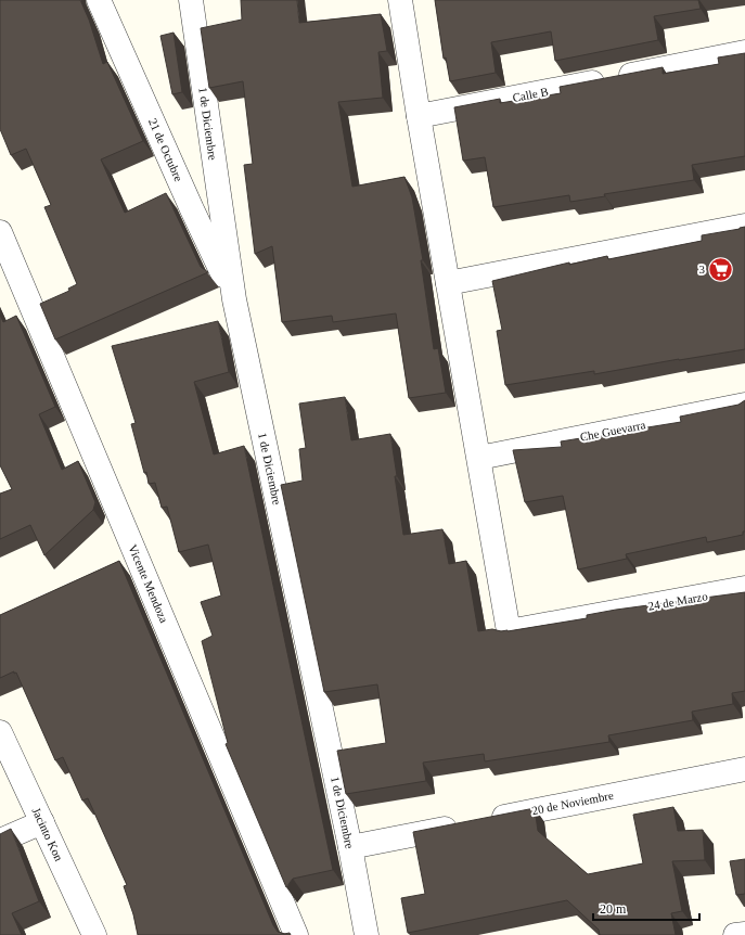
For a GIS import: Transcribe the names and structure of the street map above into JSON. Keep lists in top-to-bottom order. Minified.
{"streets":{"street":["Calle B","1 de Diciembre","21 de Octubre","Che Guevarra","Vicente Mendoza","24 de Marzo","20 de Noviembre","Jacinto Kon"]},"crossings":[["1 de Diciembre","21 de Octubre"],["1 de Diciembre","20 de Noviembre"],["Che Guevarra","24 de Marzo"]],"places":{"supermarket":["3"]},"scale_bar":"20 m"}
